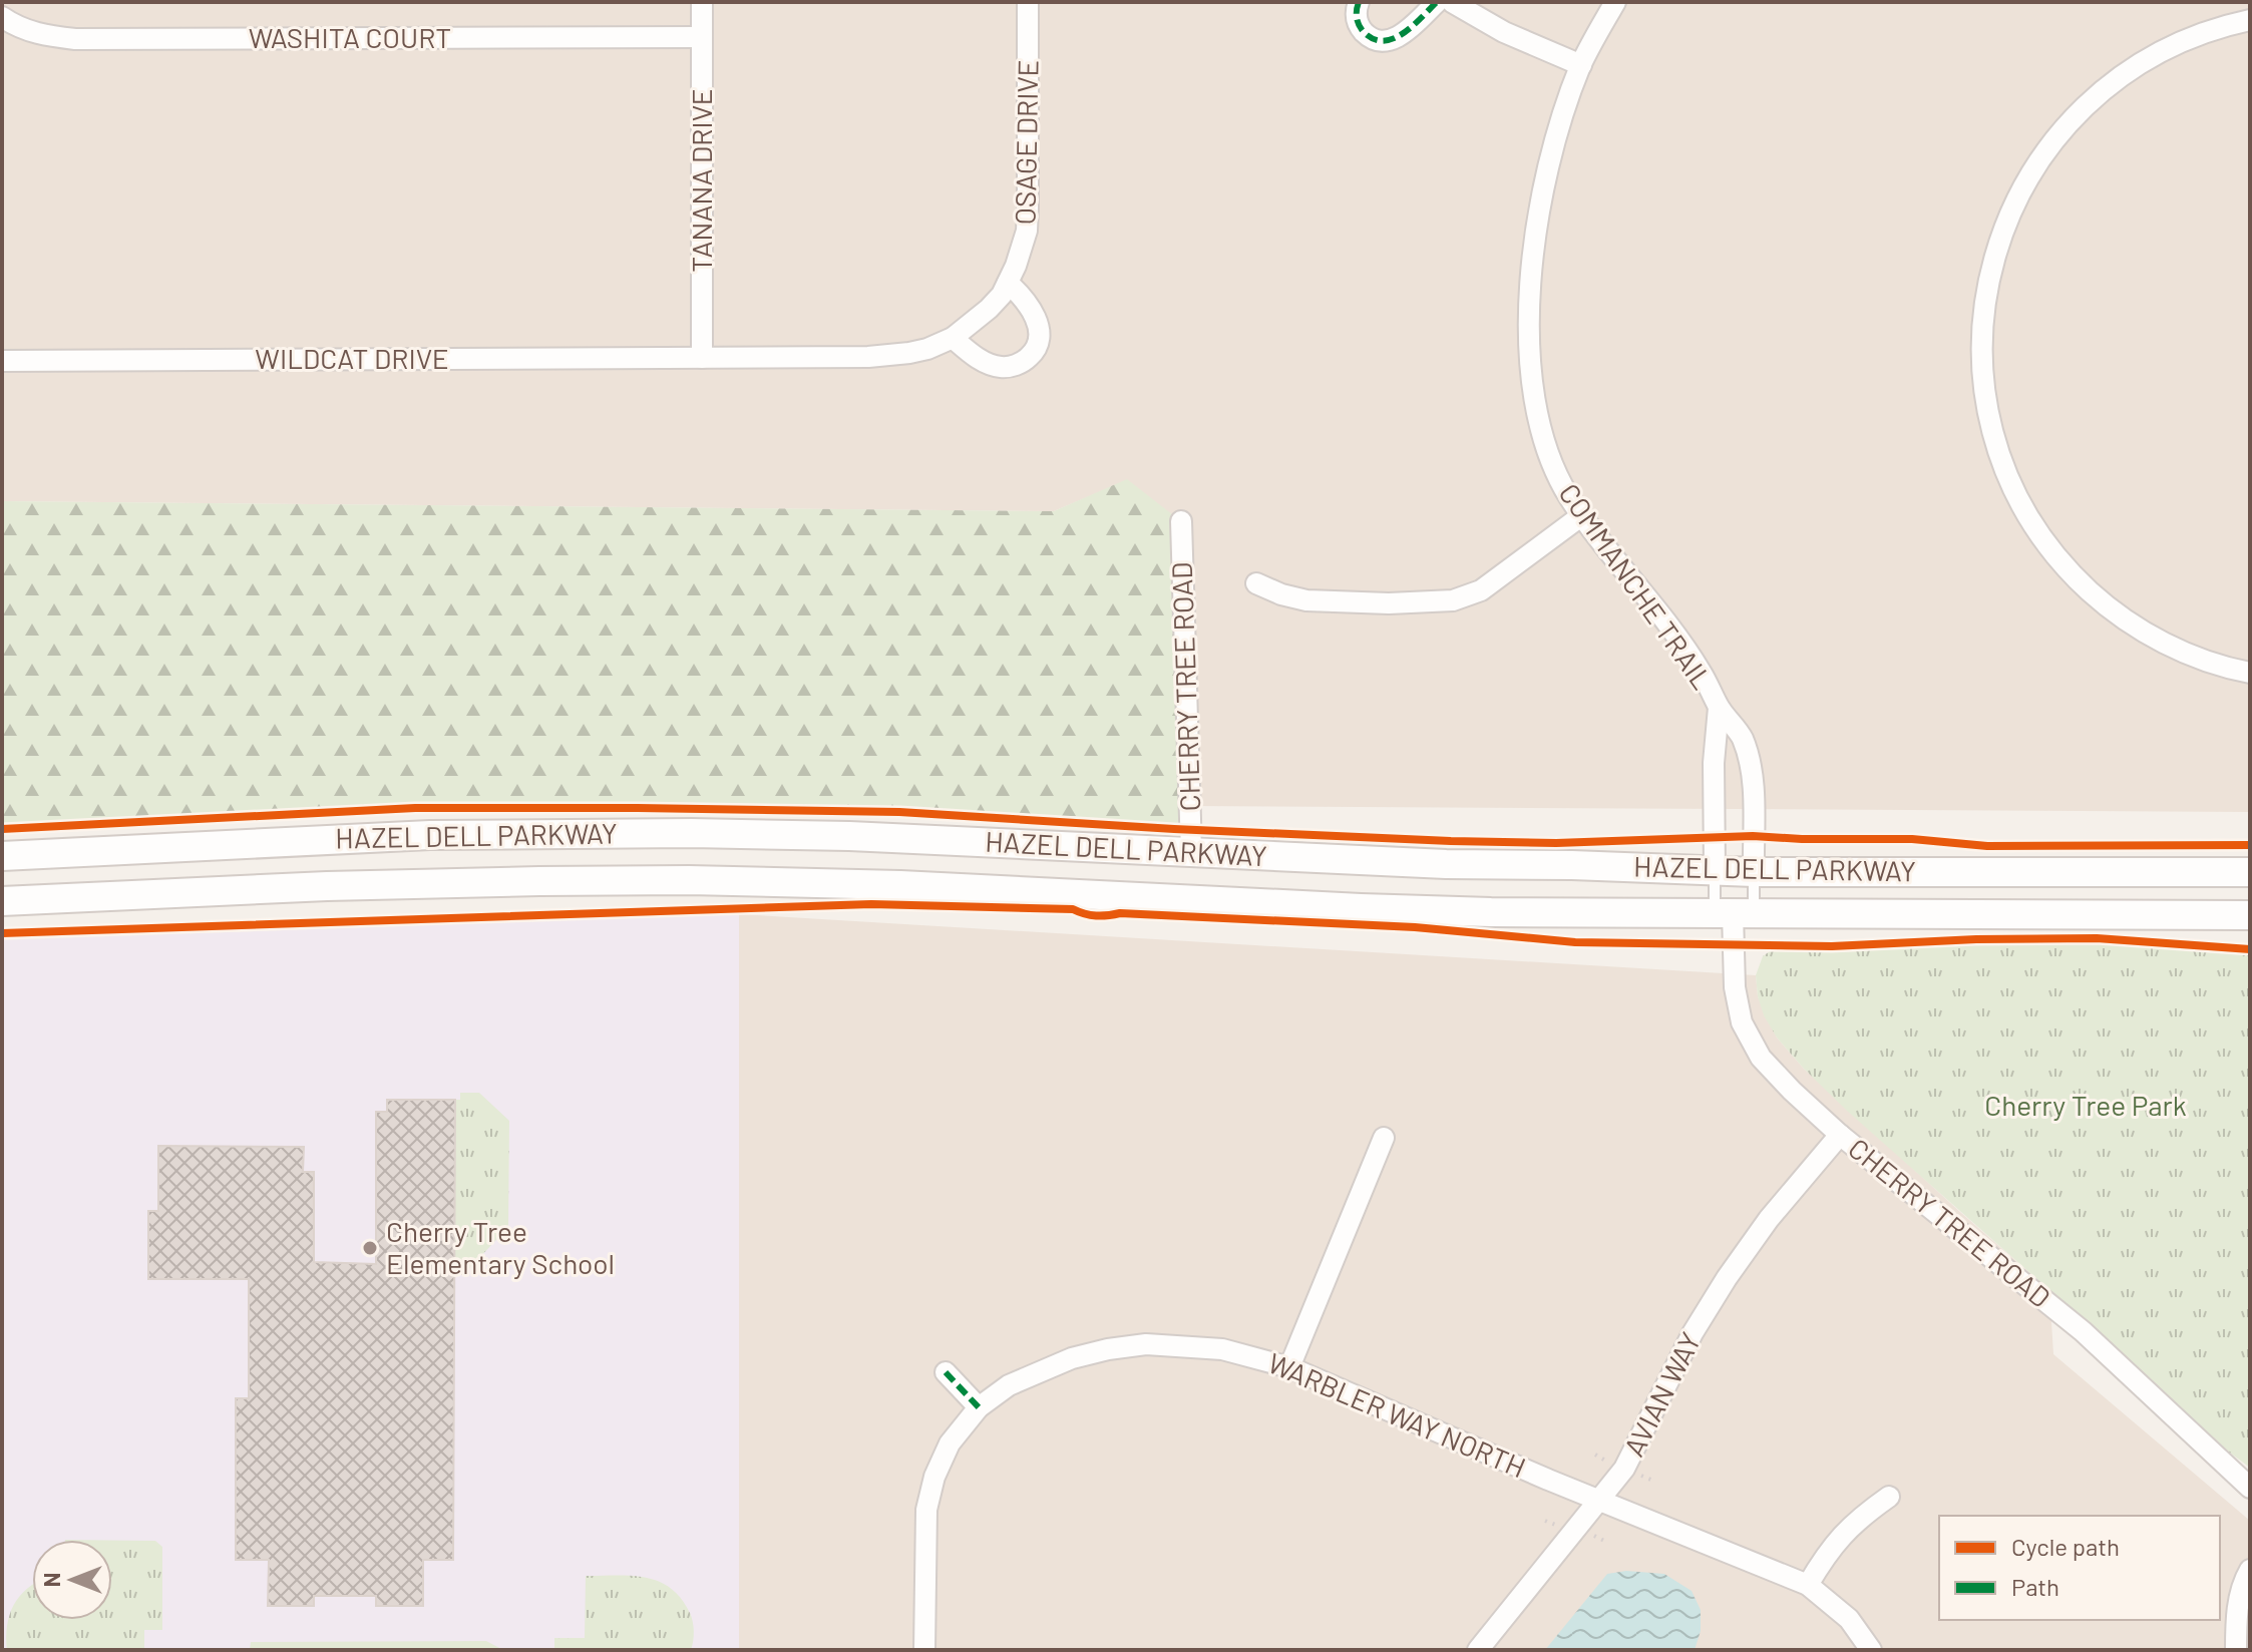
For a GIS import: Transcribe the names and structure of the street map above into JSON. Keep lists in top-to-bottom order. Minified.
{"streets":{"main road":["HAZEL DELL PARKWAY"],"street":["WASHITA COURT","OSAGE DRIVE","TANANA DRIVE","WILDCAT DRIVE","COMMANCHE TRAIL","CHERRY TREE ROAD","AVIAN WAY","WARBLER WAY NORTH"]},"crossings":[["WASHITA COURT","TANANA DRIVE"],["OSAGE DRIVE","TANANA DRIVE"],["OSAGE DRIVE","WILDCAT DRIVE"],["TANANA DRIVE","WILDCAT DRIVE"],["COMMANCHE TRAIL","HAZEL DELL PARKWAY"],["CHERRY TREE ROAD","HAZEL DELL PARKWAY"],["CHERRY TREE ROAD","AVIAN WAY"],["AVIAN WAY","WARBLER WAY NORTH"]],"parks":["Cherry Tree Park"],"places":["Cherry Tree Elementary School"],"legend":["Cycle path","Path"],"north":"left"}
